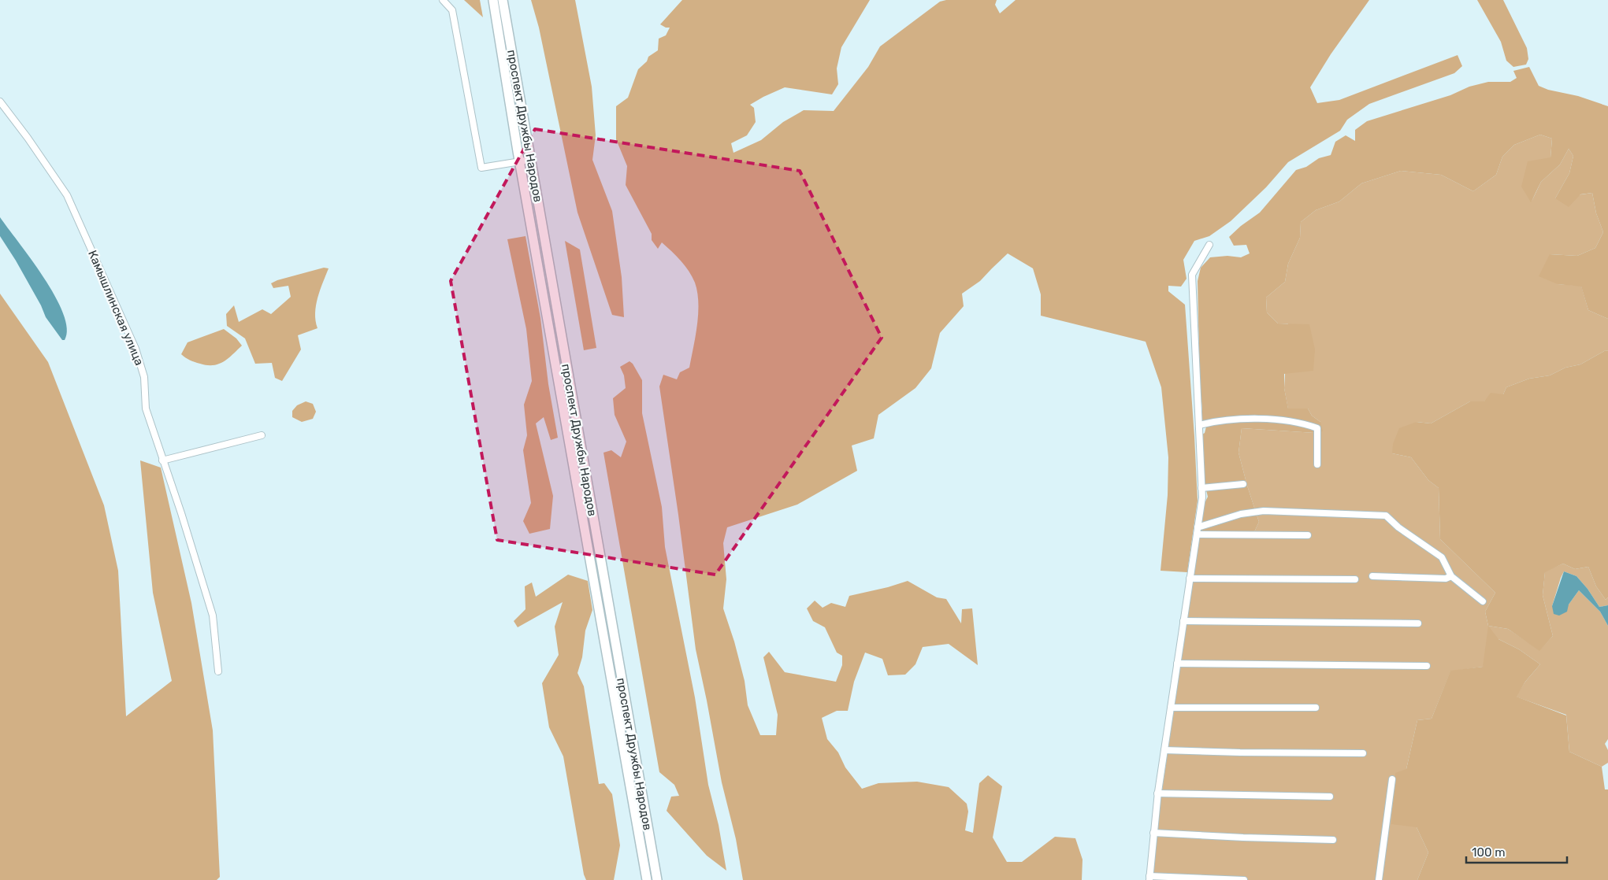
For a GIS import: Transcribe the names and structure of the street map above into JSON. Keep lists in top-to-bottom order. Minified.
{"streets":{"main road":["проспект Дружбы Народов"],"street":["Камышлинская улица"]},"scale_bar":"100 m"}
